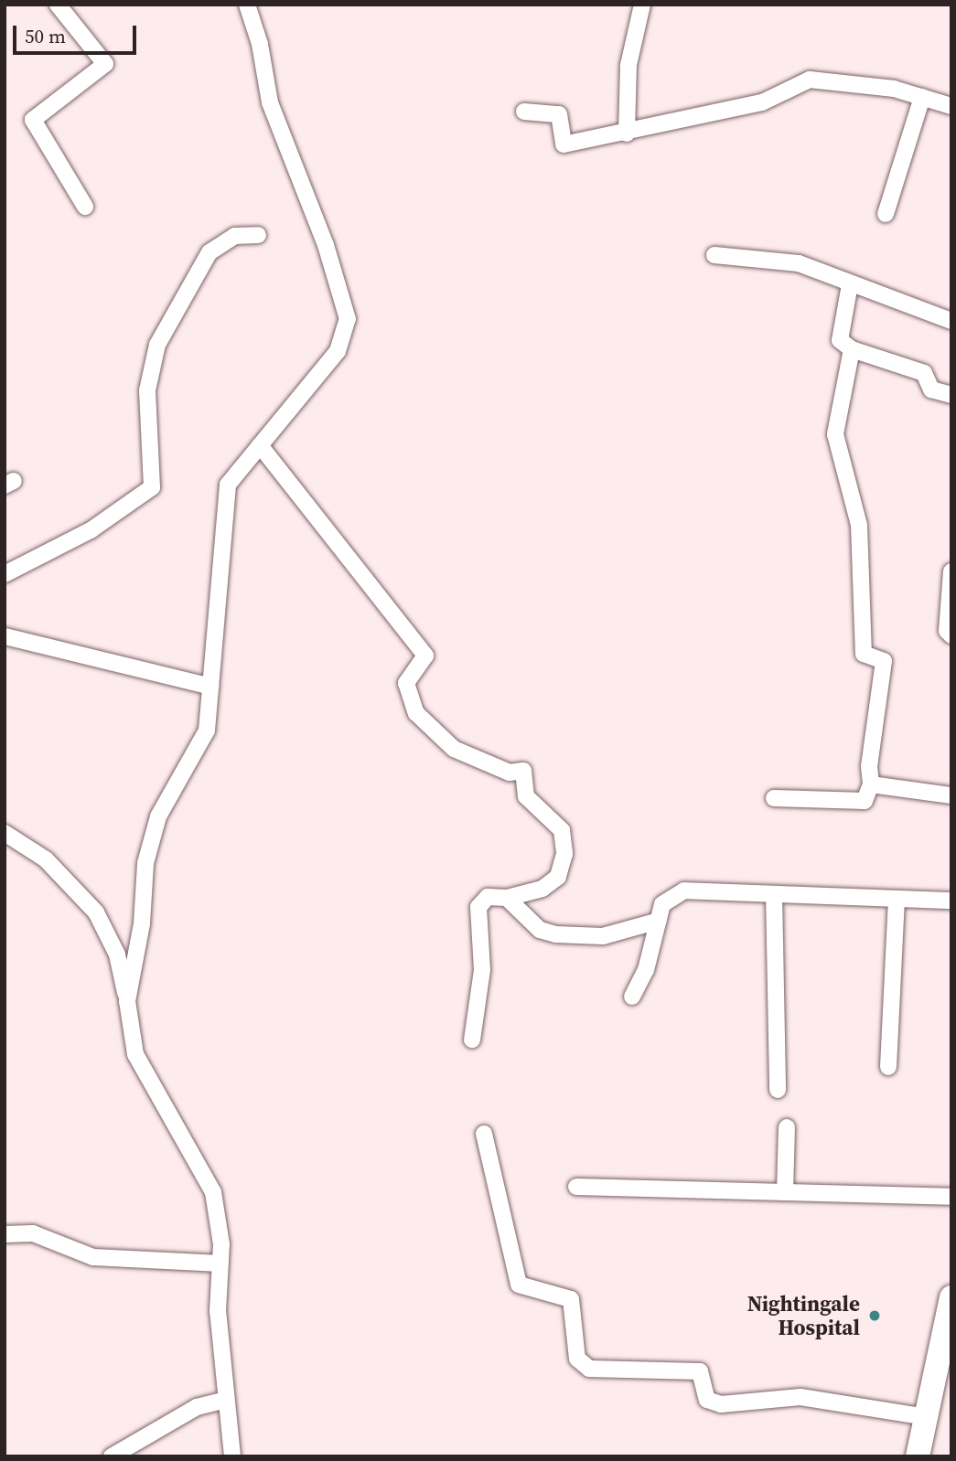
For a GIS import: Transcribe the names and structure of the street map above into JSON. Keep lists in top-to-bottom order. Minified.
{"places":["Nightingale Hospital"],"scale_bar":"50 m"}
